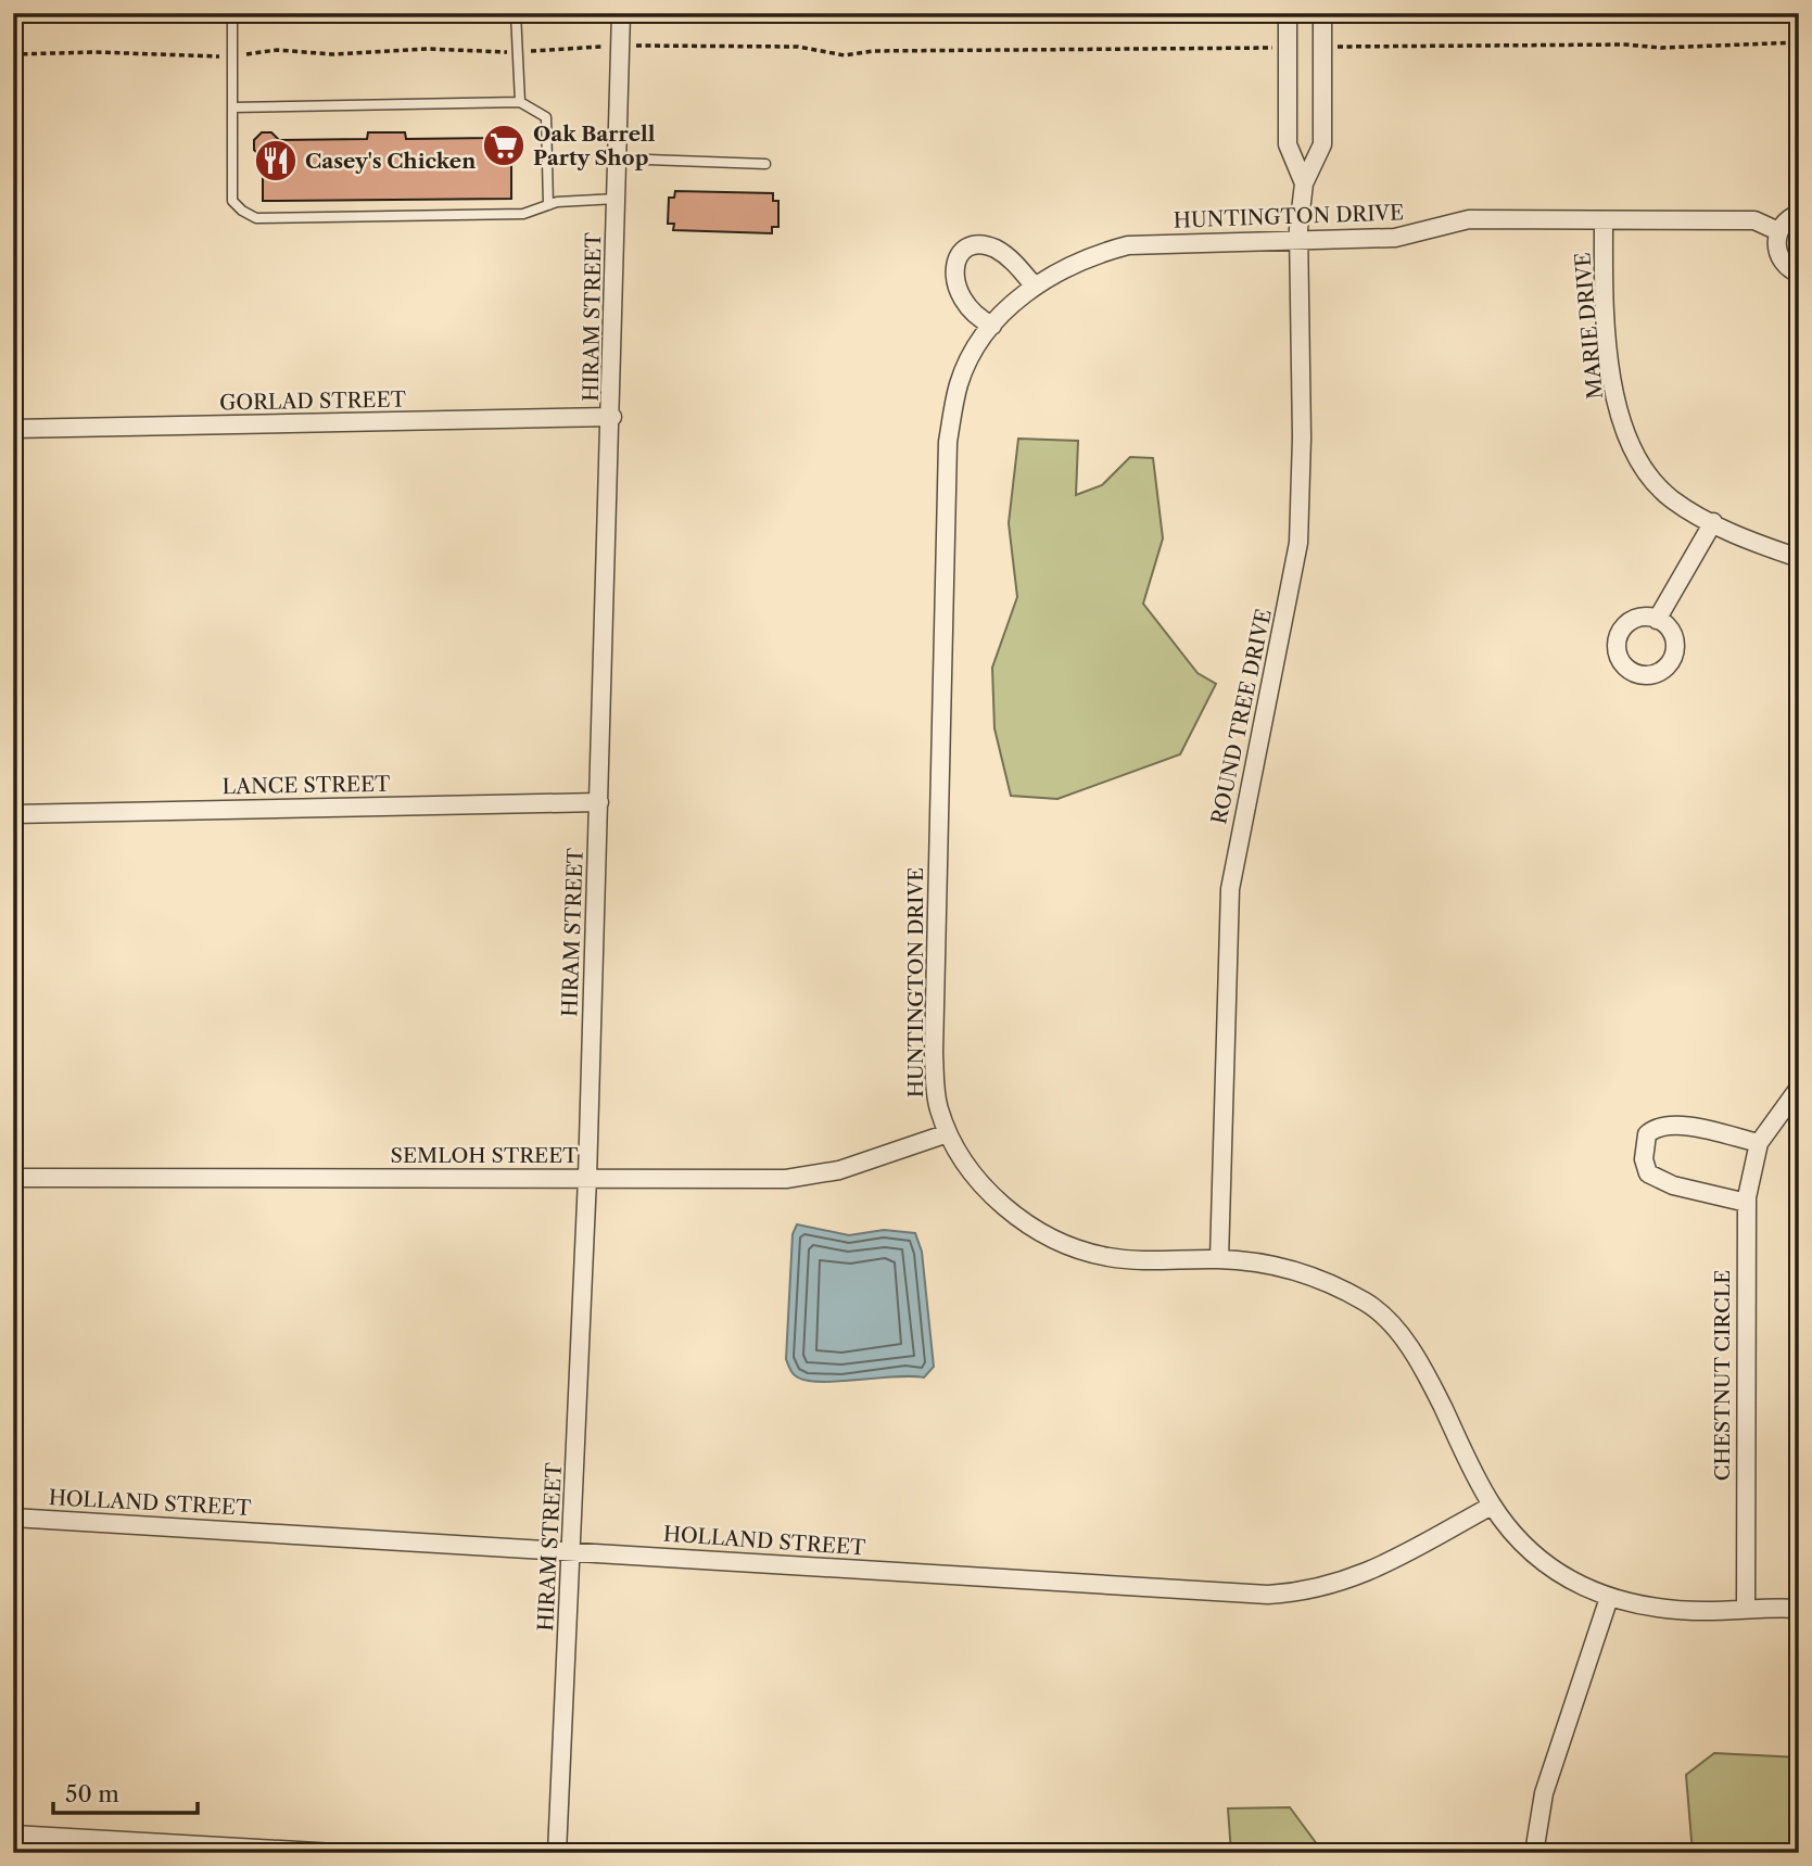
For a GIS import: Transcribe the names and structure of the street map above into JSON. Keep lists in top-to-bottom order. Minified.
{"streets":{"street":["HUNTINGTON DRIVE","HIRAM STREET","MARIE DRIVE","GORLAD STREET","ROUND TREE DRIVE","LANCE STREET","SEMLOH STREET","CHESTNUT CIRCLE","HOLLAND STREET"]},"crossings":[["HUNTINGTON DRIVE","MARIE DRIVE"],["HUNTINGTON DRIVE","ROUND TREE DRIVE"],["HUNTINGTON DRIVE","SEMLOH STREET"],["HUNTINGTON DRIVE","CHESTNUT CIRCLE"],["HUNTINGTON DRIVE","HOLLAND STREET"],["HIRAM STREET","GORLAD STREET"],["HIRAM STREET","LANCE STREET"],["HIRAM STREET","SEMLOH STREET"],["HIRAM STREET","HOLLAND STREET"]],"places":{"supermarket":["Oak Barrell Party Shop"],"restaurant":["Casey's Chicken"]},"scale_bar":"50 m"}
